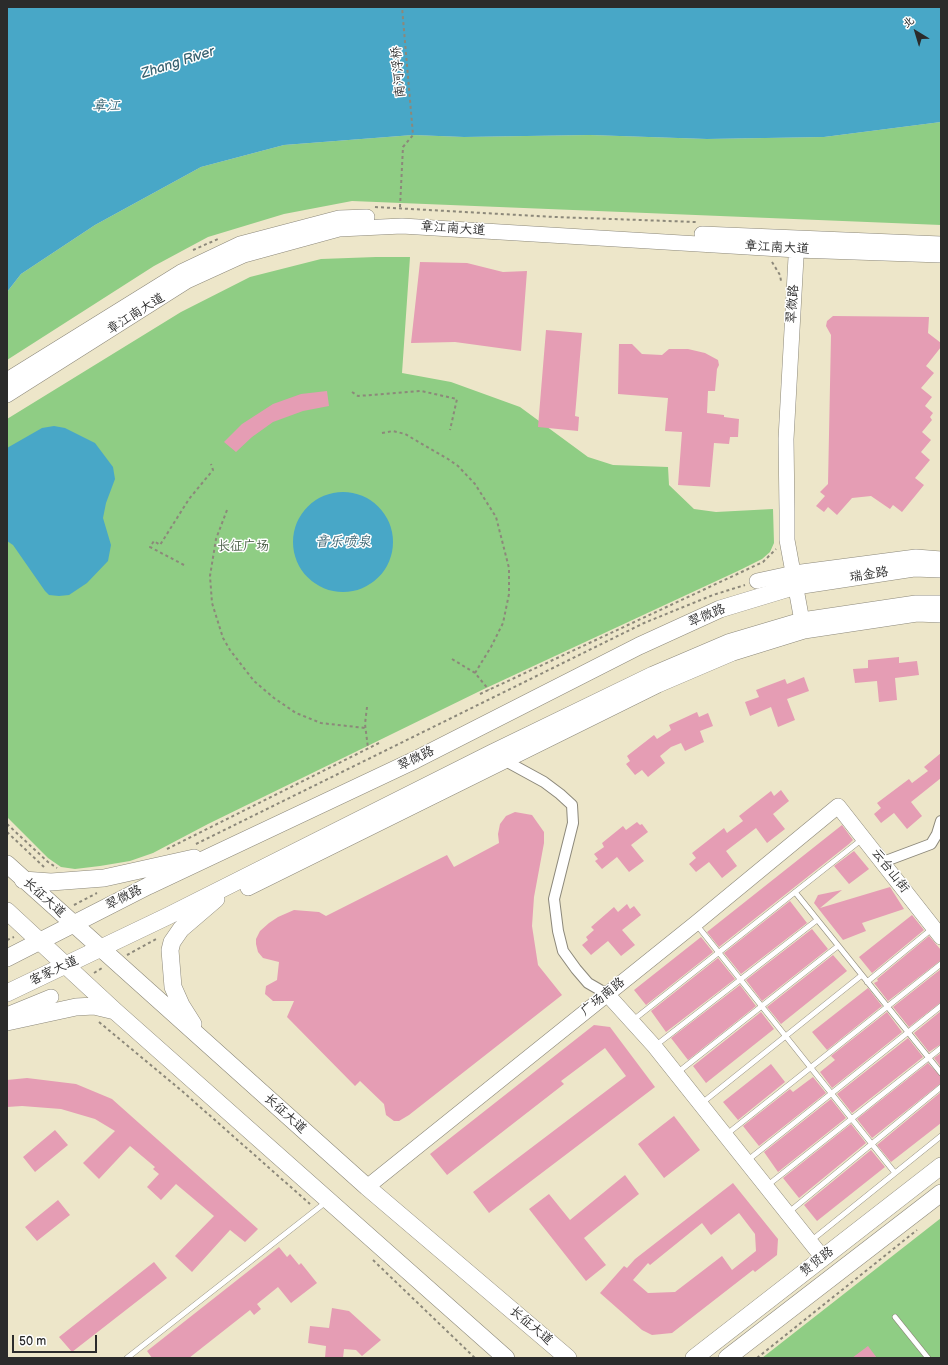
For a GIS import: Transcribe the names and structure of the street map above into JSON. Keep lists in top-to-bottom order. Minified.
{"streets":{"main road":["翠微路","瑞金路","长征大道","客家大道","赞贤路"],"street":["章江南大道","云台山街","广场南路"],"path":["南河浮桥"]},"crossings":[["章江南大道","翠微路"],["翠微路","瑞金路"],["翠微路","长征大道"],["云台山街","广场南路"],["长征大道","客家大道"],["长征大道","广场南路"]],"water":["Zhang River","章江","音乐喷泉"],"parks":["长征广场"],"scale_bar":"50 m","north":"top left"}
